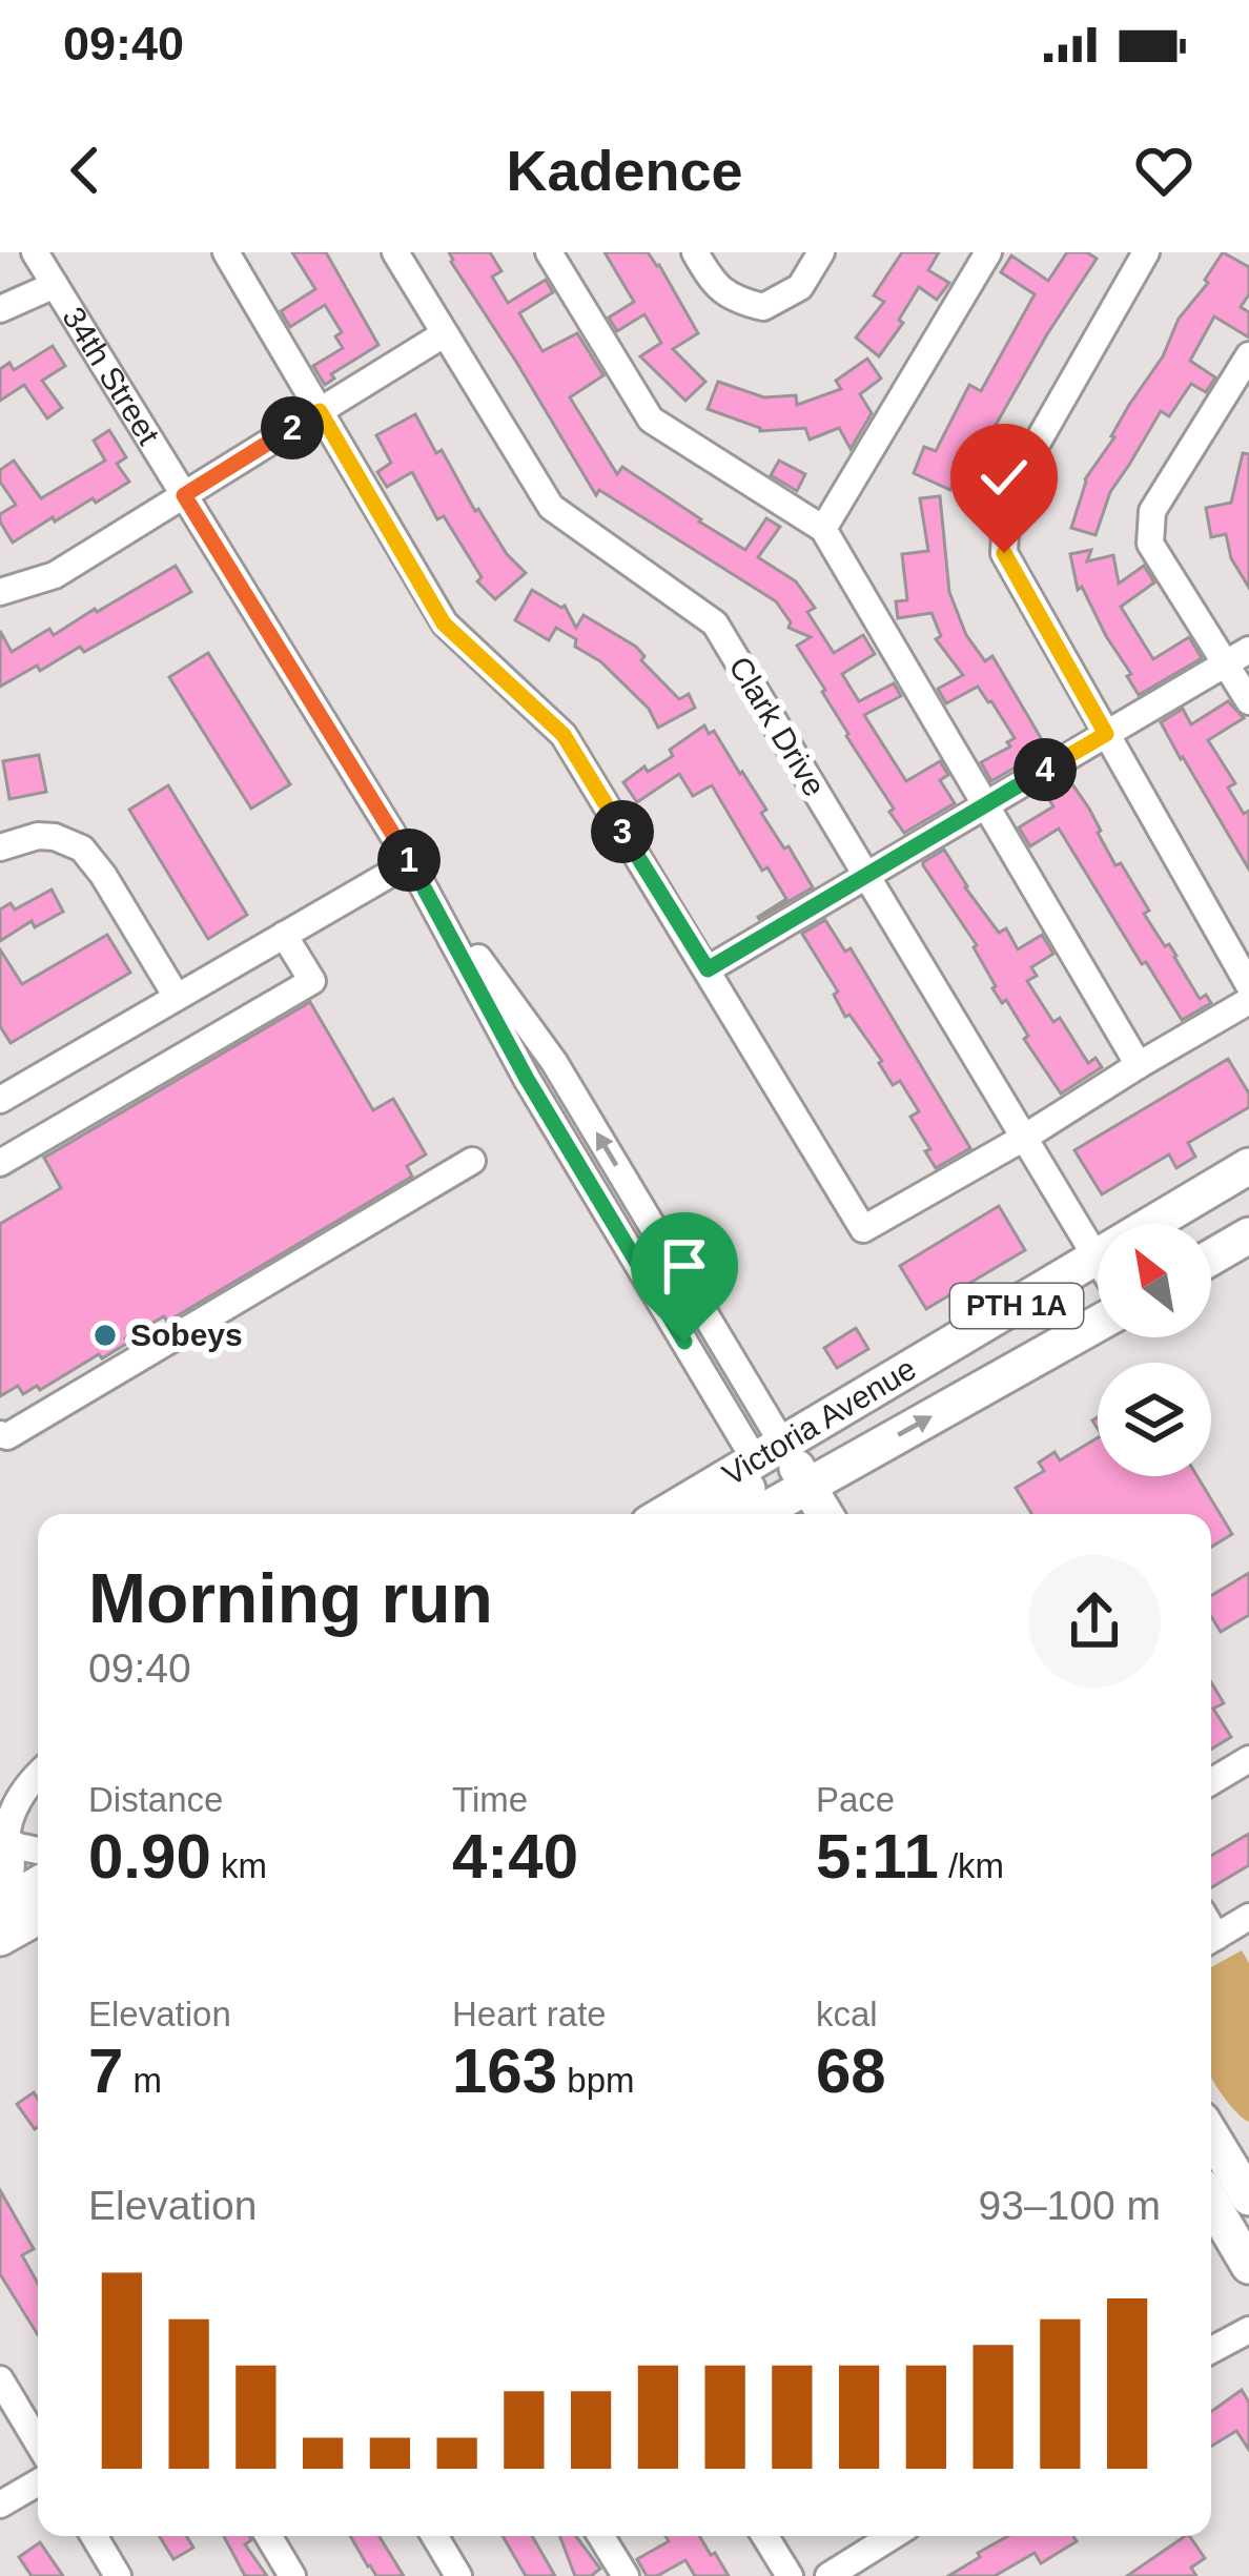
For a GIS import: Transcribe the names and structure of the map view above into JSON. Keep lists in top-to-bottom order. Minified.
{"streets":{"main road":["34th Street","PTH 1A","Victoria Avenue"],"street":["Clark Drive"]},"crossings":[["34th Street","Victoria Avenue"],["Clark Drive","Victoria Avenue"]],"places":["Sobeys"],"north":"top left","page":{"status":"09:40","header":"Kadence","pins":["2","4","3","1"],"heading":["Morning run","09:40"],"stats":[["Distance","0.90 km"],["Time","4:40"],["Pace","5:11 /km"],["Elevation","7 m"],["Heart rate","163 bpm"],["kcal","68"]],"chart":["Elevation","93–100 m"]}}
